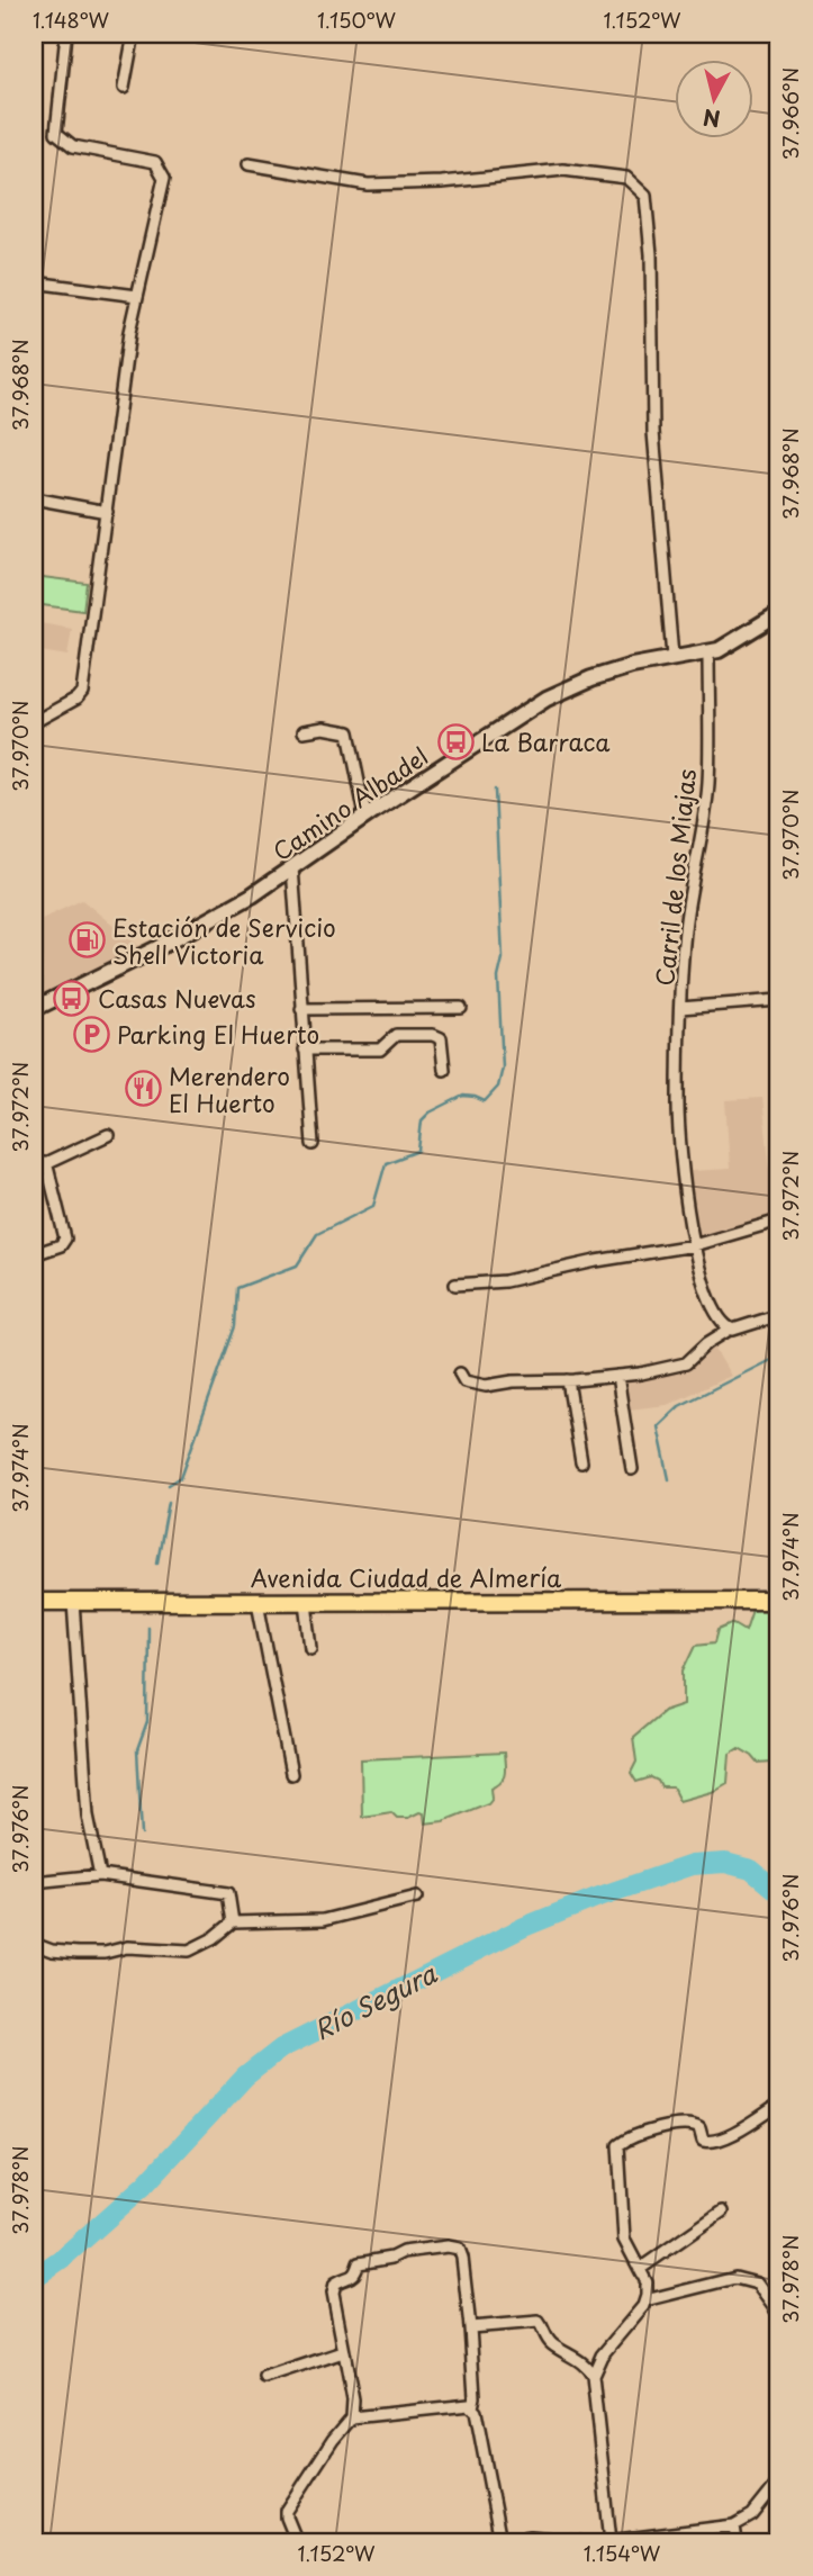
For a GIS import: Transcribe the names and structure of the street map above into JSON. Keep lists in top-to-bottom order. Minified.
{"streets":{"main road":["Camino Albadel","Avenida Ciudad de Almería"],"street":["Carril de los Miajas"]},"crossings":[["Camino Albadel","Carril de los Miajas"]],"water":["Río Segura"],"places":{"bus stop":["La Barraca","Casas Nuevas"],"fuel station":["Estación de Servicio Shell Victoria"],"parking":["Parking El Huerto"],"restaurant":["Merendero El Huerto"]},"north":"bottom","coordinates":["1.148°W","1.150°W","1.152°W","37.966°N","37.968°N","37.970°N","37.972°N","37.974°N","37.976°N","37.978°N","1.154°W"]}
